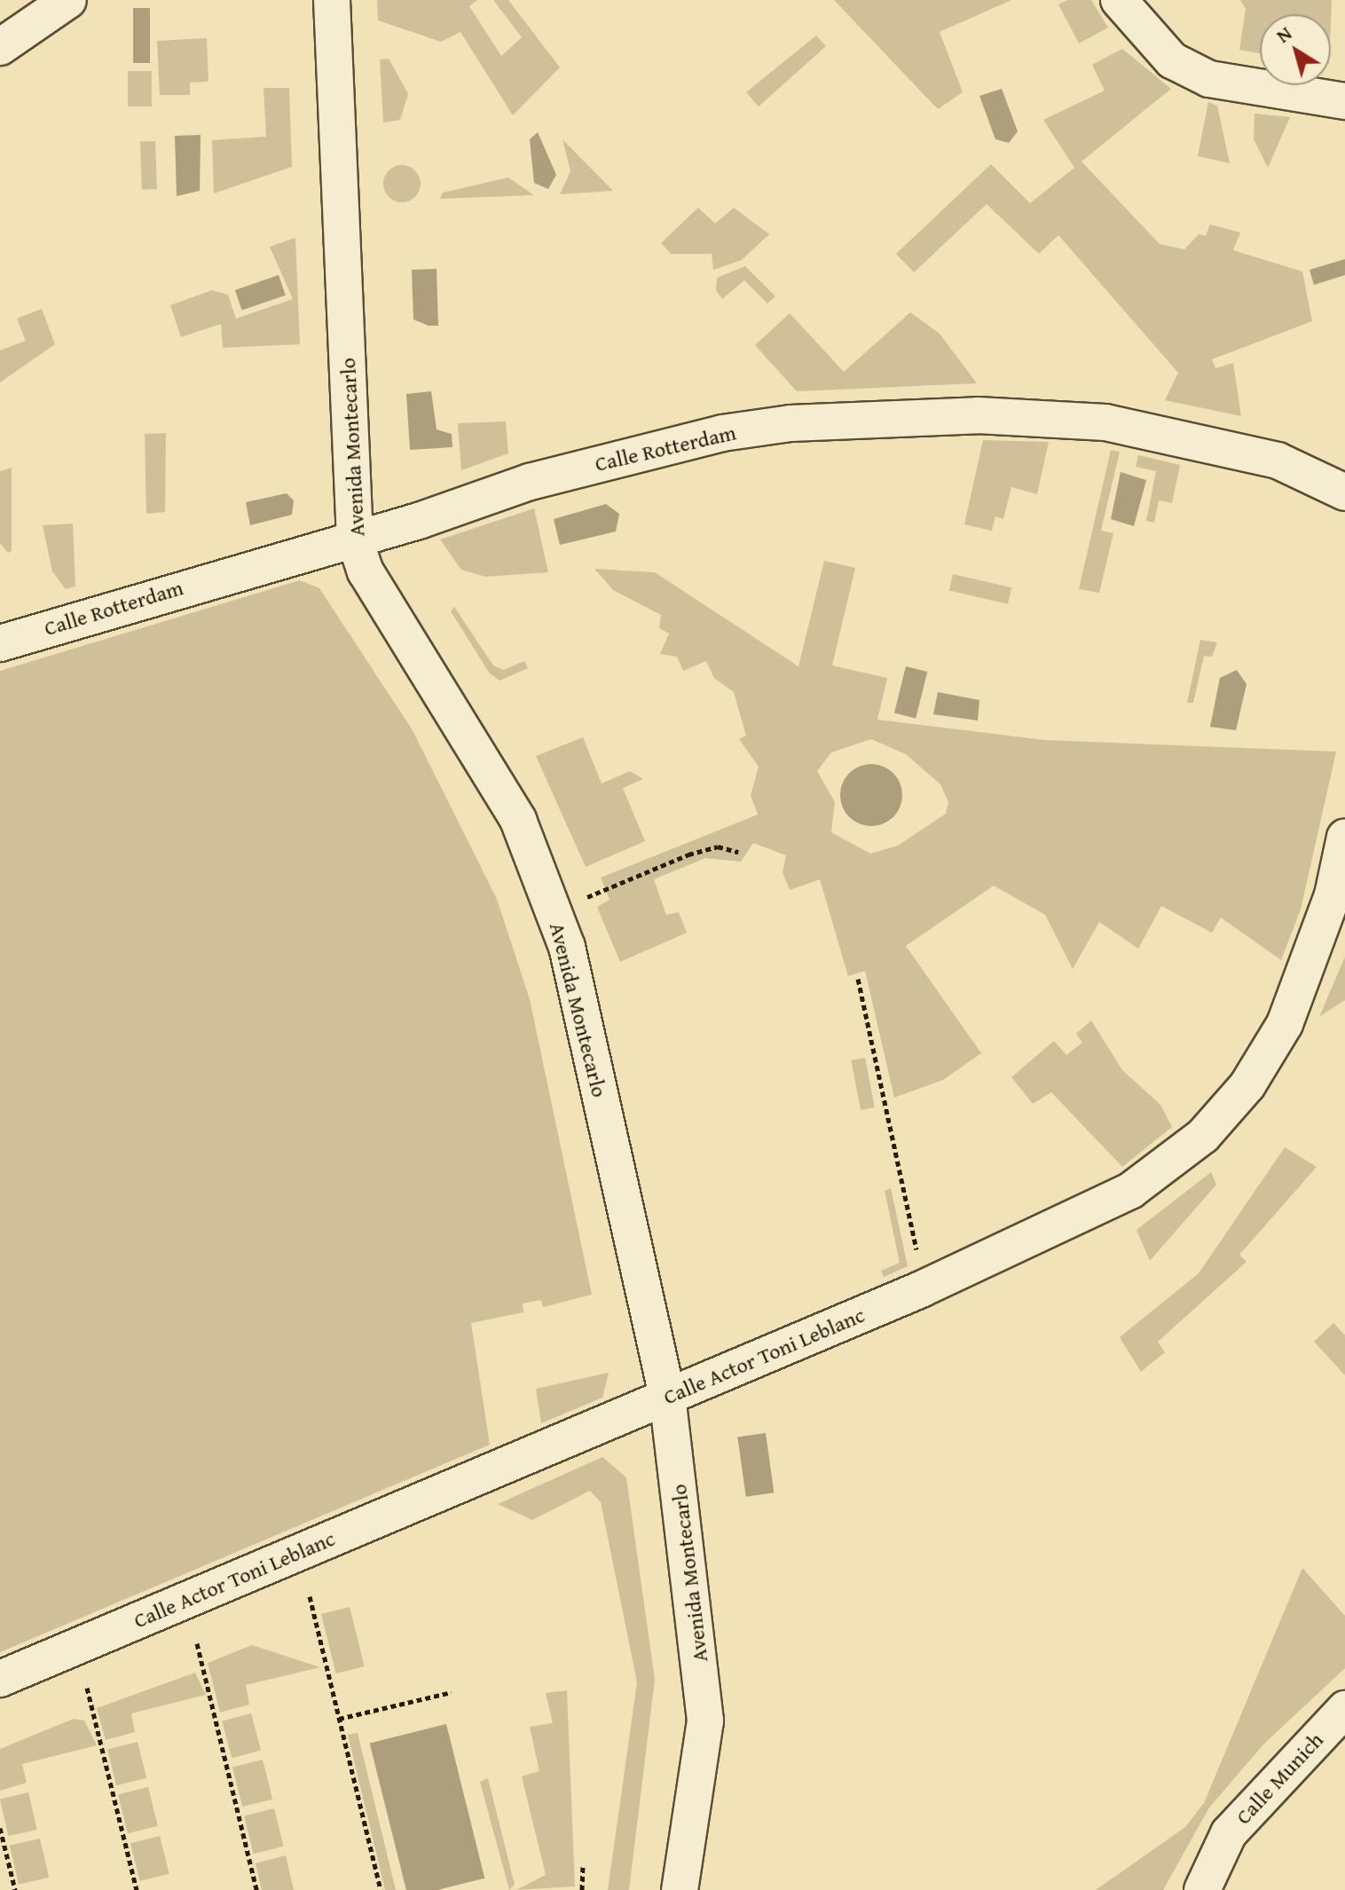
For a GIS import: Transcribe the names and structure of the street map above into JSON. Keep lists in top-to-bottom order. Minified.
{"streets":{"street":["Avenida Montecarlo","Calle Rotterdam","Calle Actor Toni Leblanc","Calle Munich"]},"crossings":[["Avenida Montecarlo","Calle Rotterdam"],["Avenida Montecarlo","Calle Actor Toni Leblanc"]],"north":"top left"}
